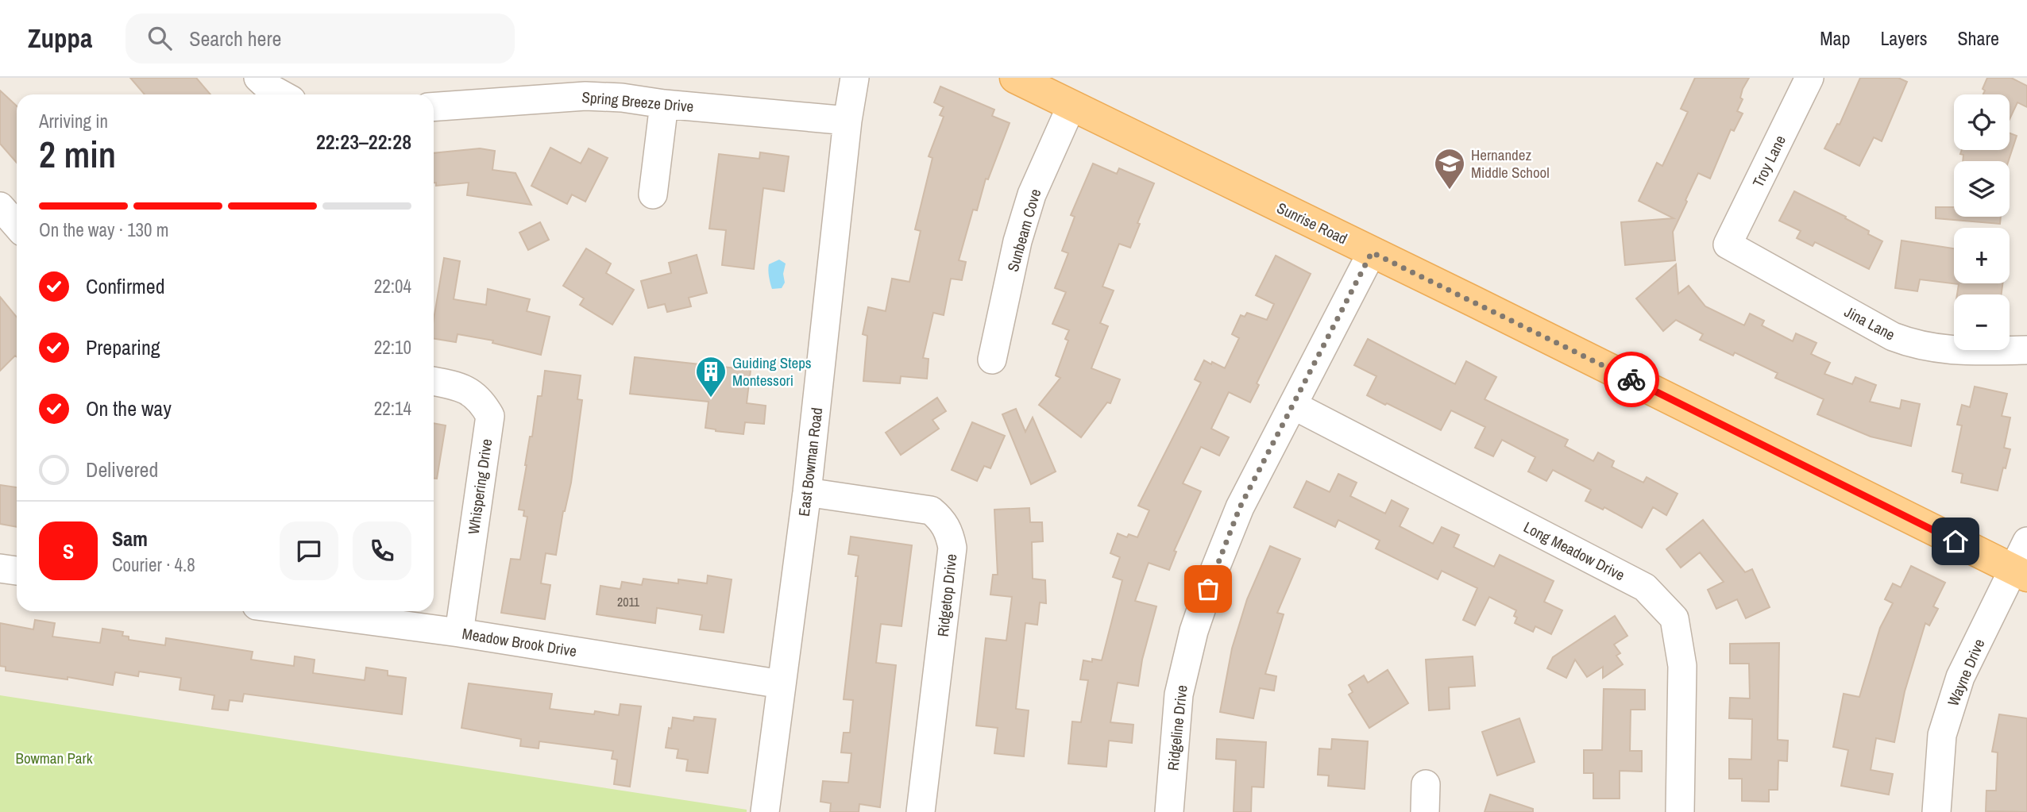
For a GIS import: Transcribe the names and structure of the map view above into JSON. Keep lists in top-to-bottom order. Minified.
{"streets":{"main road":["Sunrise Road"],"street":["Spring Breeze Drive","Troy Lane","Sunbeam Cove","Jina Lane","East Bowman Road","Whispering Drive","Long Meadow Drive","Ridgetop Drive","Meadow Brook Drive","Wayne Drive","Ridgeline Drive"]},"crossings":[["Spring Breeze Drive","East Bowman Road"],["Troy Lane","Jina Lane"],["Sunrise Road","Sunbeam Cove"],["Sunrise Road","Wayne Drive"],["Sunrise Road","Ridgeline Drive"],["East Bowman Road","Ridgetop Drive"],["East Bowman Road","Meadow Brook Drive"],["Whispering Drive","Meadow Brook Drive"],["Long Meadow Drive","Ridgeline Drive"]],"parks":["Bowman Park"],"places":{"school or university":["Hernandez Middle School"],"building":["Guiding Steps Montessori"]},"house_numbers":["2011"],"page":{"header":"Zuppa","search":"Search here","nav":["Map","Layers","Share"],"map_buttons":["+","−"],"heading":["2 min","Arriving in","22:23–22:28"],"panel":["Sam","Courier · 4.8"],"bar":"On the way · 130 m","list":[["Confirmed","22:04"],["Preparing","22:10"],["On the way","22:14"],"Delivered"],"round":"S"}}
